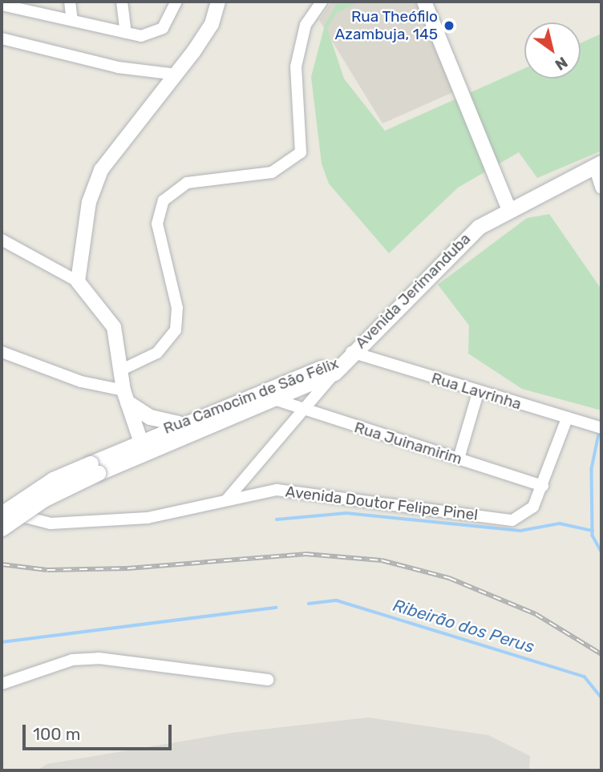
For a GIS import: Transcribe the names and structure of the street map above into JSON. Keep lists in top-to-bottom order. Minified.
{"streets":{"main road":["Avenida Jerimanduba","Rua Camocim de São Félix"],"street":["Rua Lavrinha","Rua Juinamirim","Avenida Doutor Felipe Pinel"]},"crossings":[["Avenida Jerimanduba","Rua Lavrinha"],["Avenida Jerimanduba","Rua Camocim de São Félix"],["Rua Lavrinha","Rua Camocim de São Félix"],["Rua Lavrinha","Avenida Doutor Felipe Pinel"],["Rua Camocim de São Félix","Rua Juinamirim"],["Rua Juinamirim","Avenida Doutor Felipe Pinel"]],"water":["Ribeirão dos Perus"],"places":["Rua Theófilo Azambuja, 145"],"scale_bar":"100 m","north":"bottom right"}
